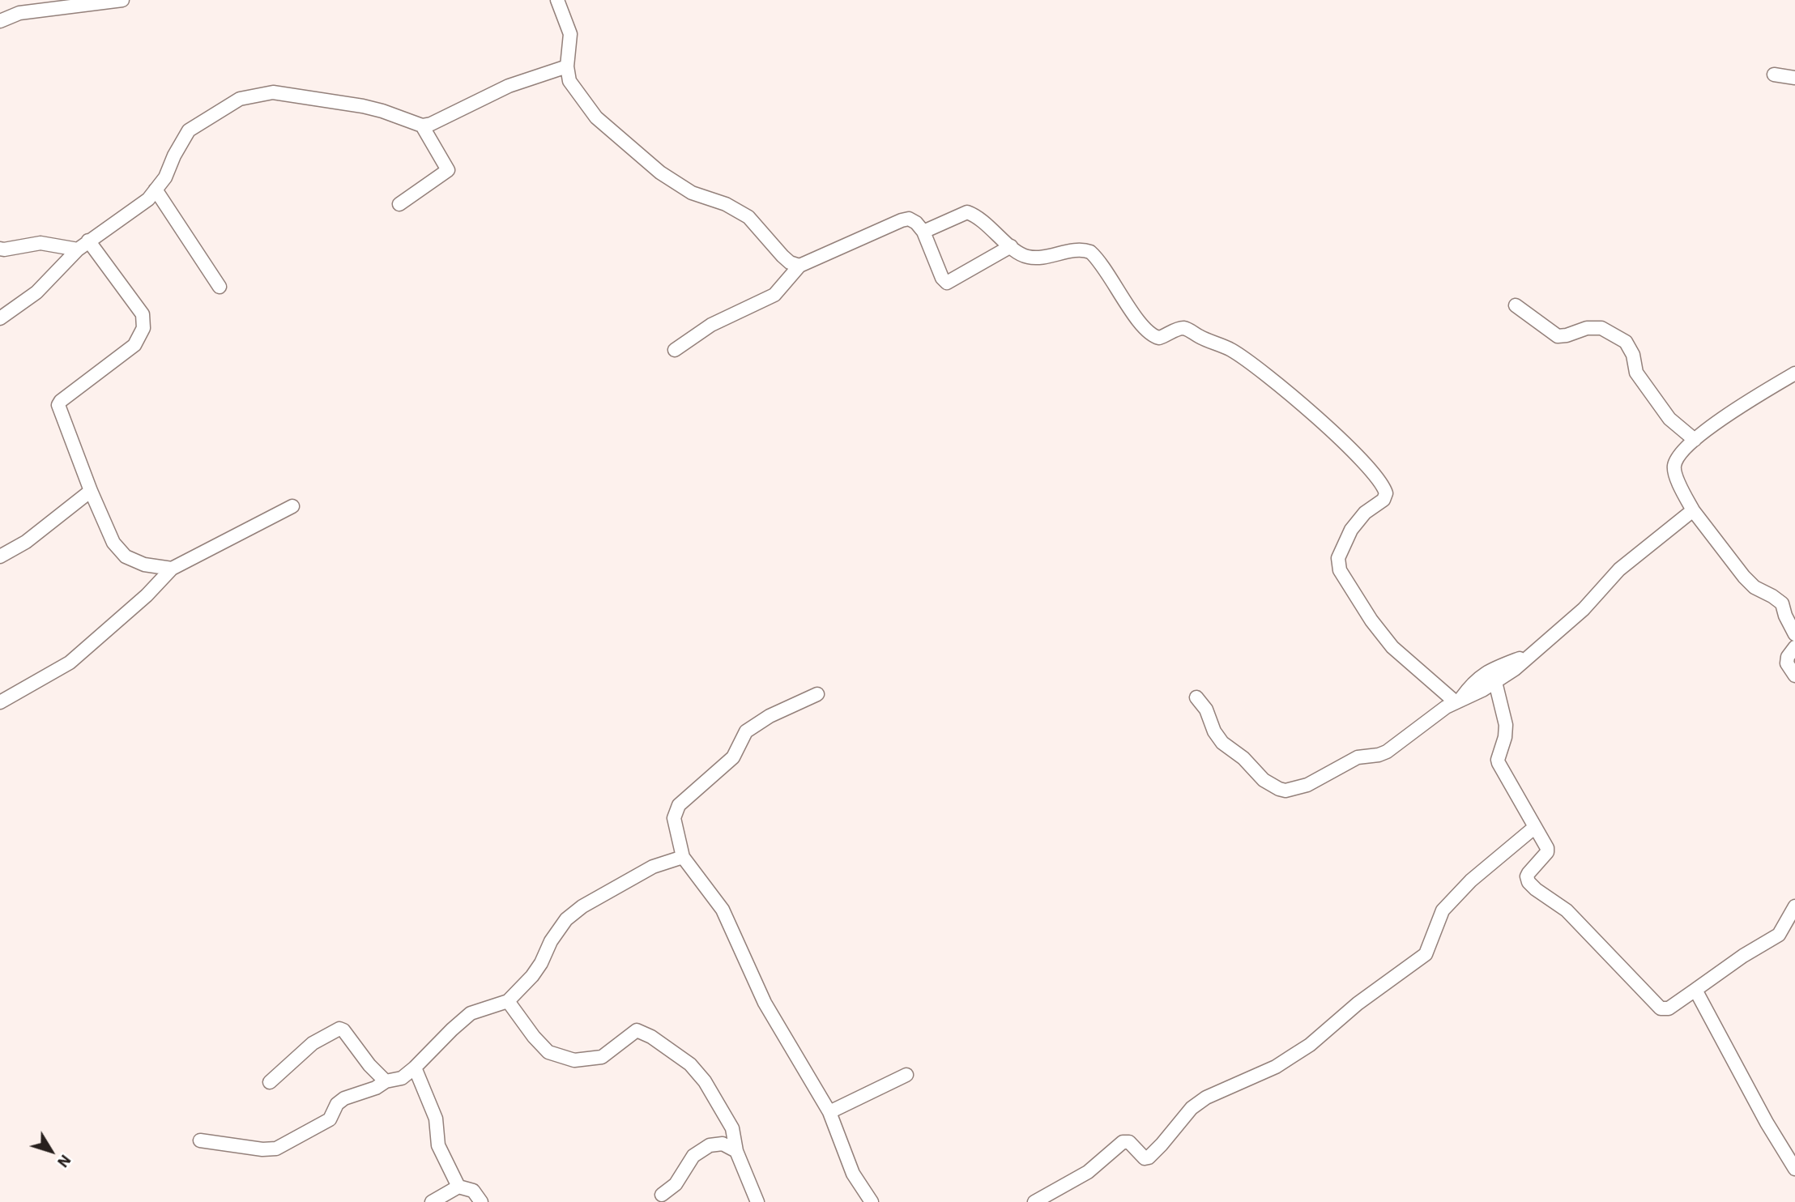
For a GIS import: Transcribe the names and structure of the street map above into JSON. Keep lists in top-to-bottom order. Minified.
{"north":"bottom right"}
